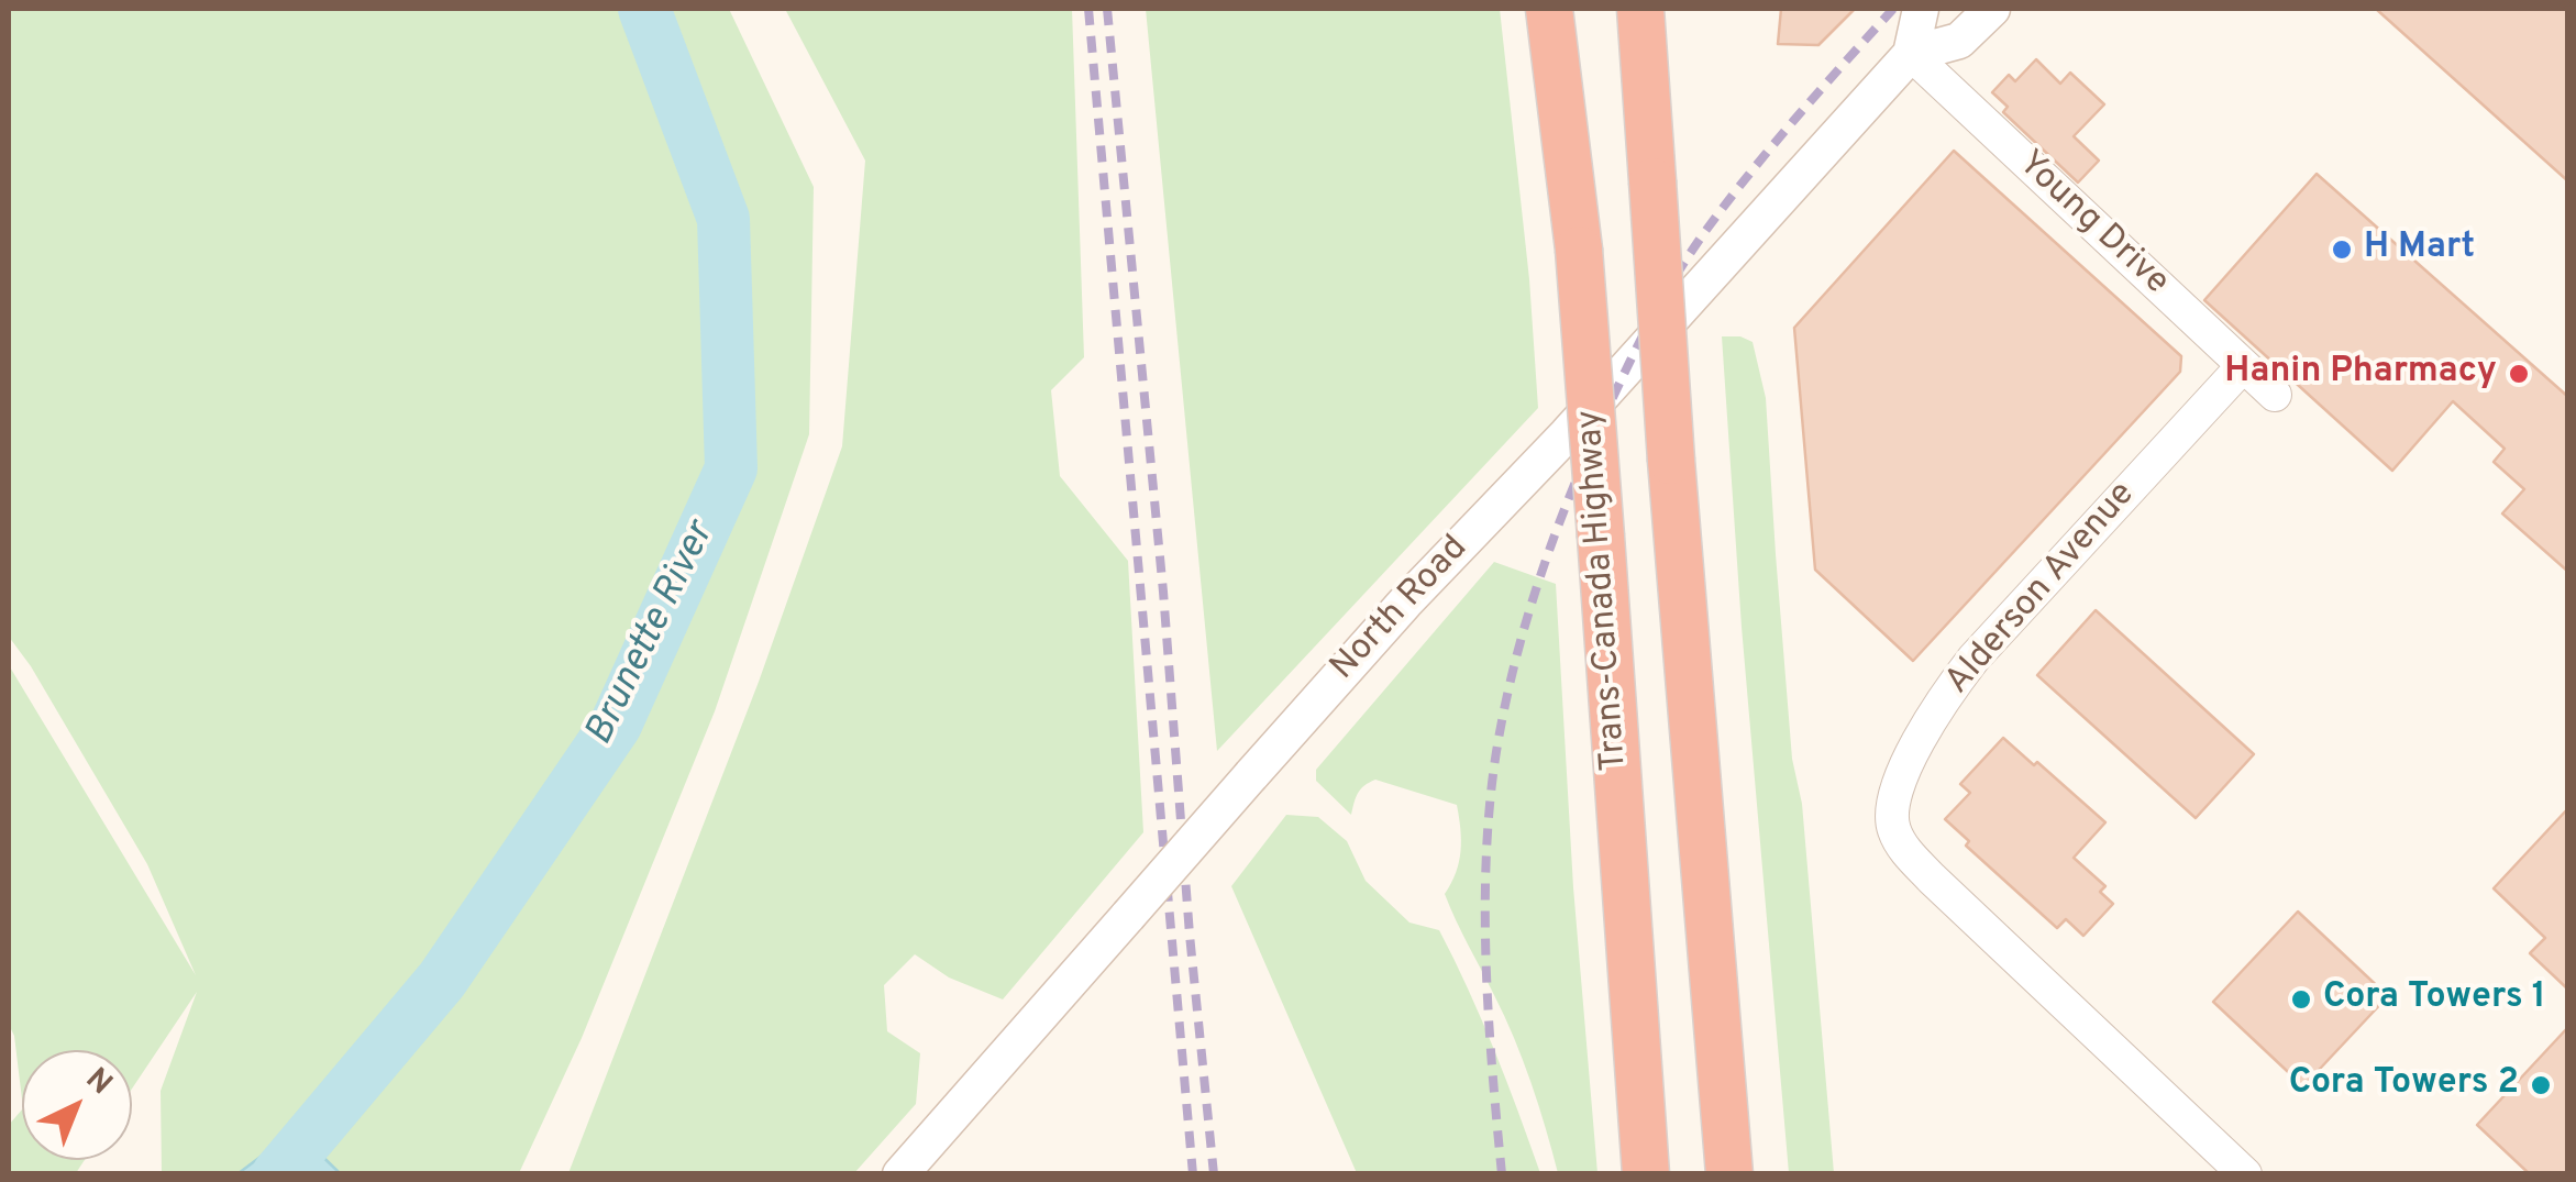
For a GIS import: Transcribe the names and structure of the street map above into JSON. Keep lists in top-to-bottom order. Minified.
{"streets":{"highway":["Trans-Canada Highway"],"main road":["North Road"],"street":["Young Drive","Alderson Avenue"]},"crossings":[["Young Drive","Alderson Avenue"],["Young Drive","North Road"]],"water":["Brunette River"],"places":["H Mart","Hanin Pharmacy","Cora Towers 1","Cora Towers 2"],"north":"top right"}
